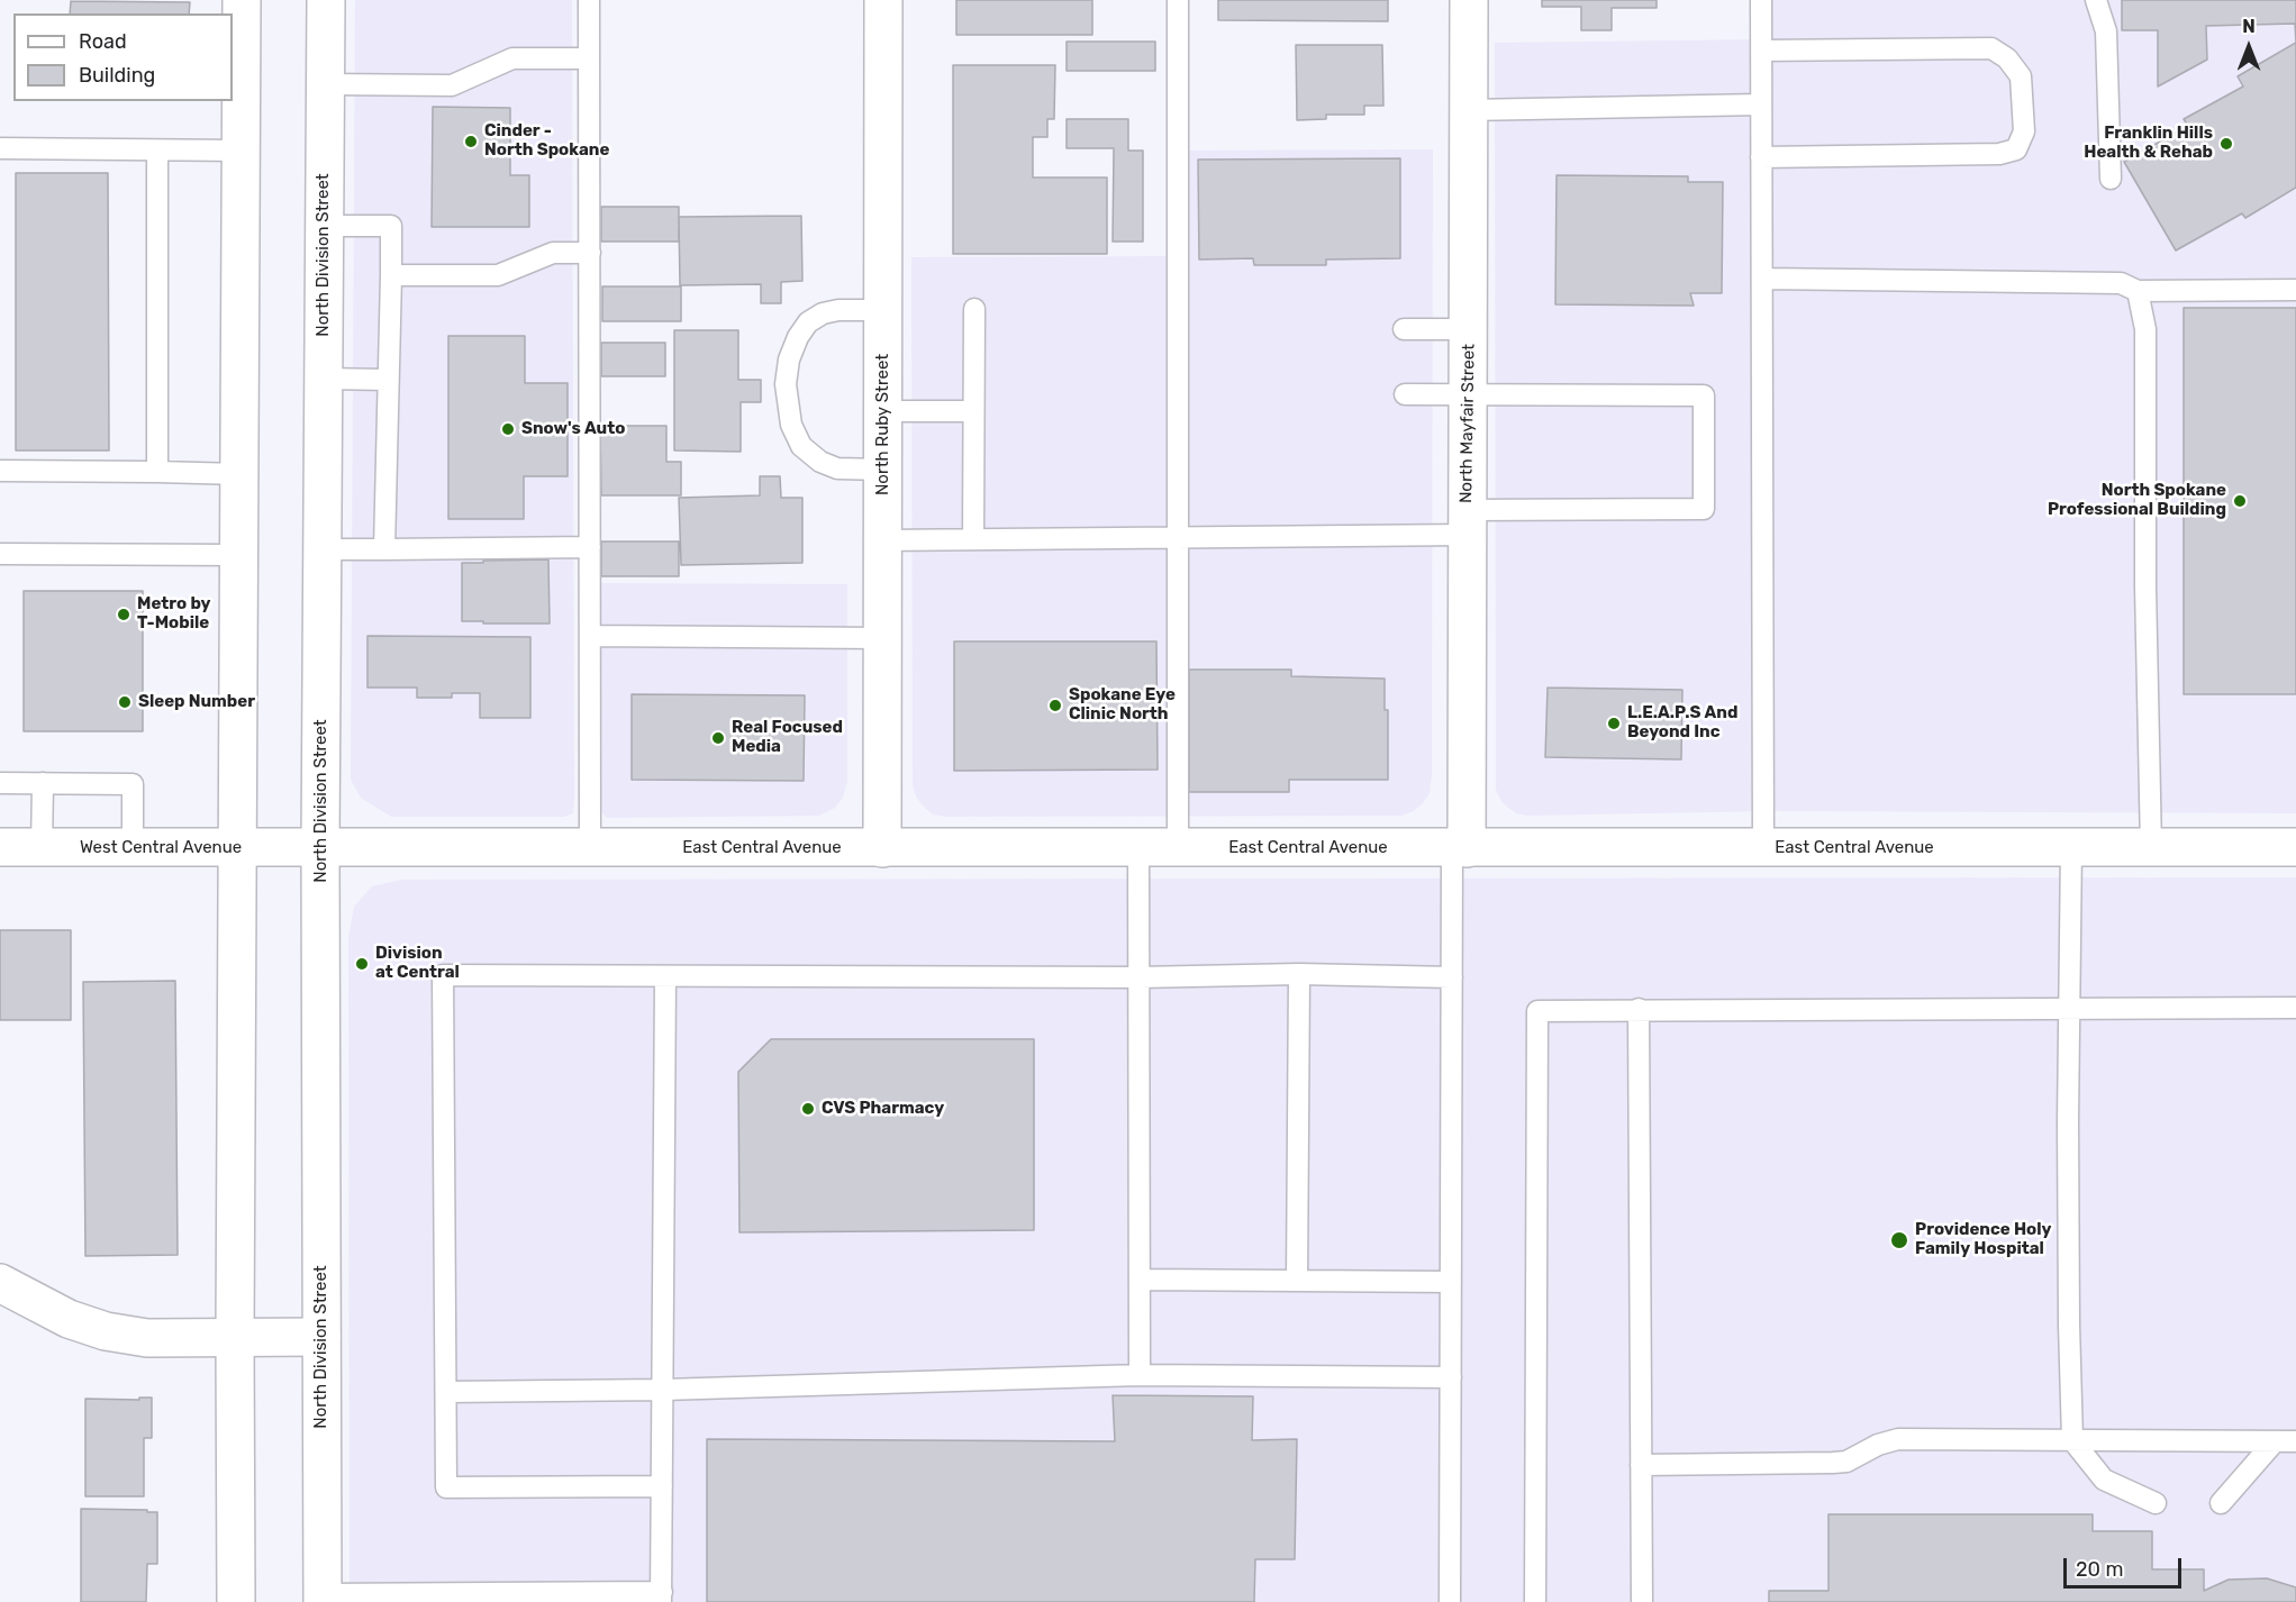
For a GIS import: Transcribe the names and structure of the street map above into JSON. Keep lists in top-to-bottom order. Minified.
{"streets":{"street":["North Division Street","North Mayfair Street","North Ruby Street","West Central Avenue","East Central Avenue"]},"crossings":[["North Division Street","West Central Avenue"],["North Division Street","East Central Avenue"],["North Mayfair Street","East Central Avenue"],["North Ruby Street","East Central Avenue"],["West Central Avenue","East Central Avenue"]],"places":["Cinder - North Spokane","Franklin Hills Health & Rehab","Snow's Auto","North Spokane Professional Building","Metro by T-Mobile","Sleep Number","Spokane Eye Clinic North","L.E.A.P.S And Beyond Inc","Real Focused Media","Division at Central","CVS Pharmacy","Providence Holy Family Hospital"],"legend":["Road","Building"],"scale_bar":"20 m","north":"top"}
